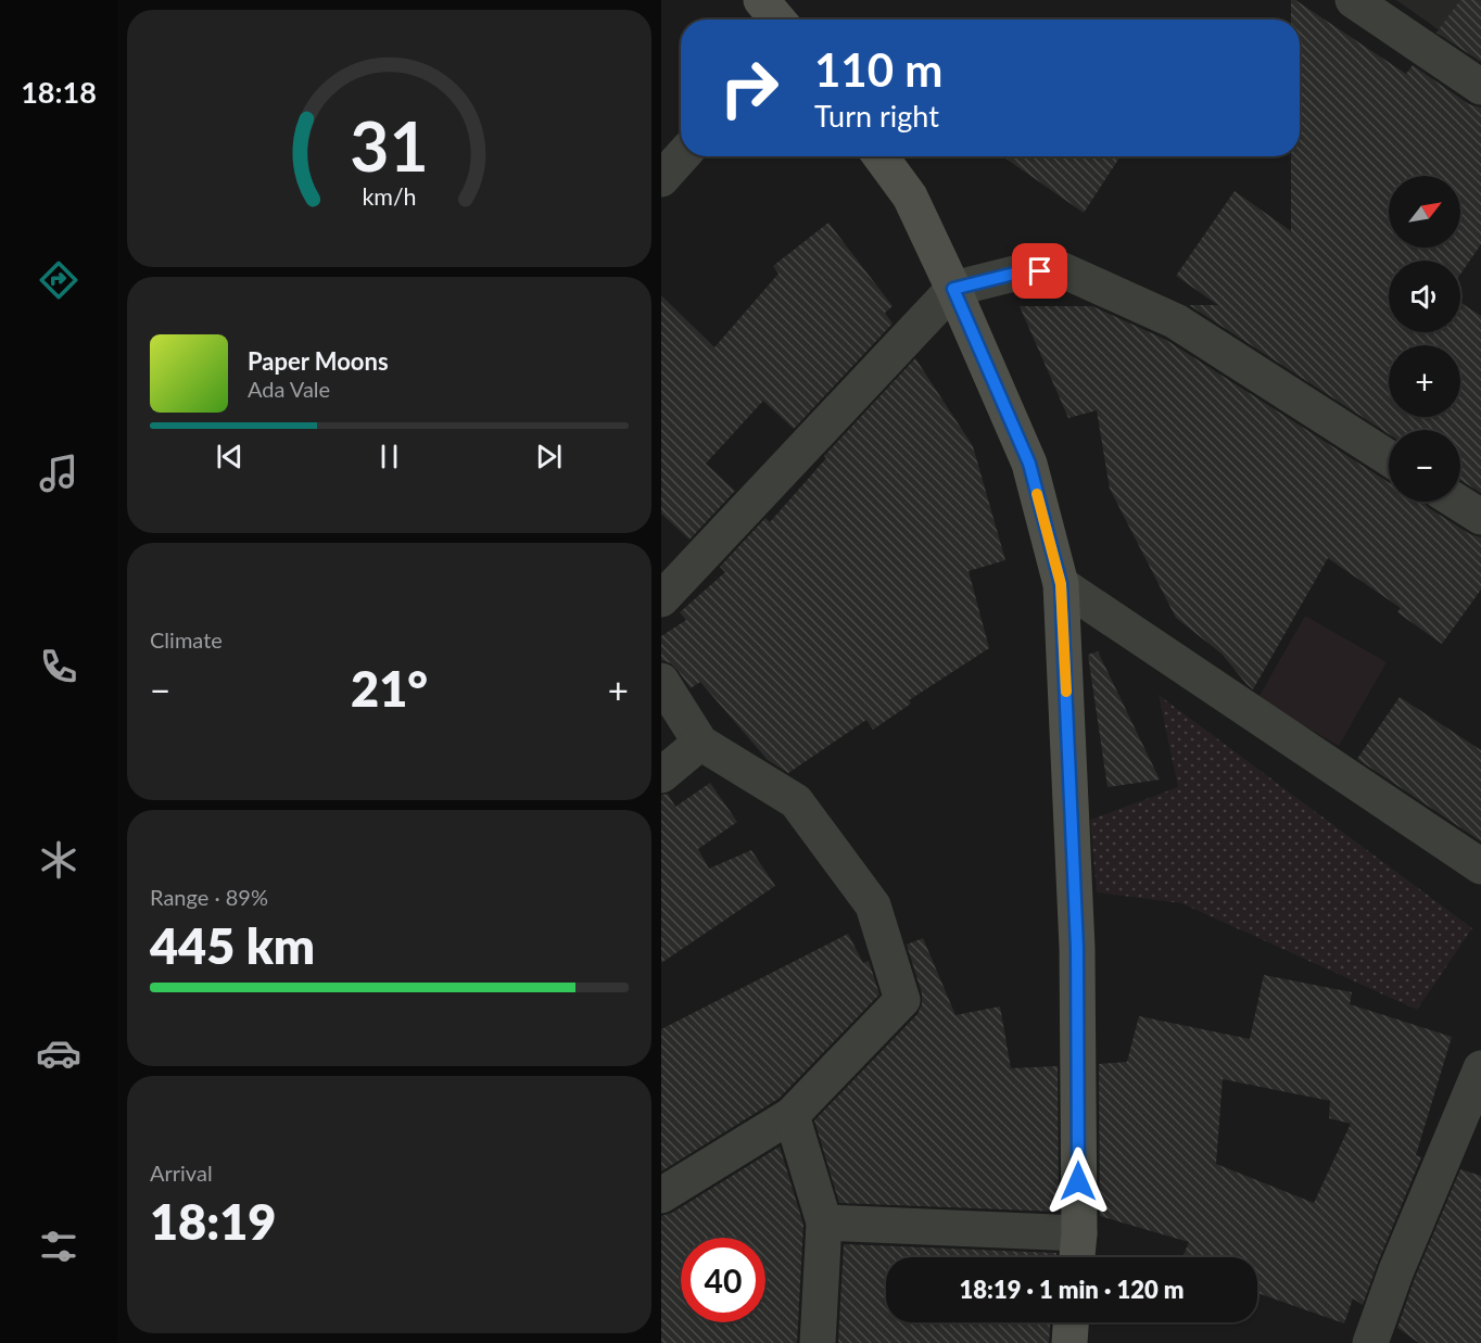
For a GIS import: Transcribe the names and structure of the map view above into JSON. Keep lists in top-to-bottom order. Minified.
{"north":"top right","page":{"tabs":"18:18","turn":["110 m","Turn right"],"map_buttons":["+","−"],"song":["Paper Moons","Ada Vale"],"tile":["Climate",["Range · 89%","445 km"],["Arrival","18:19"]],"heat":["−","21°","+"],"limit":"40","trip":"18:19 · 1 min · 120 m","gauge":["31","km/h"]}}
